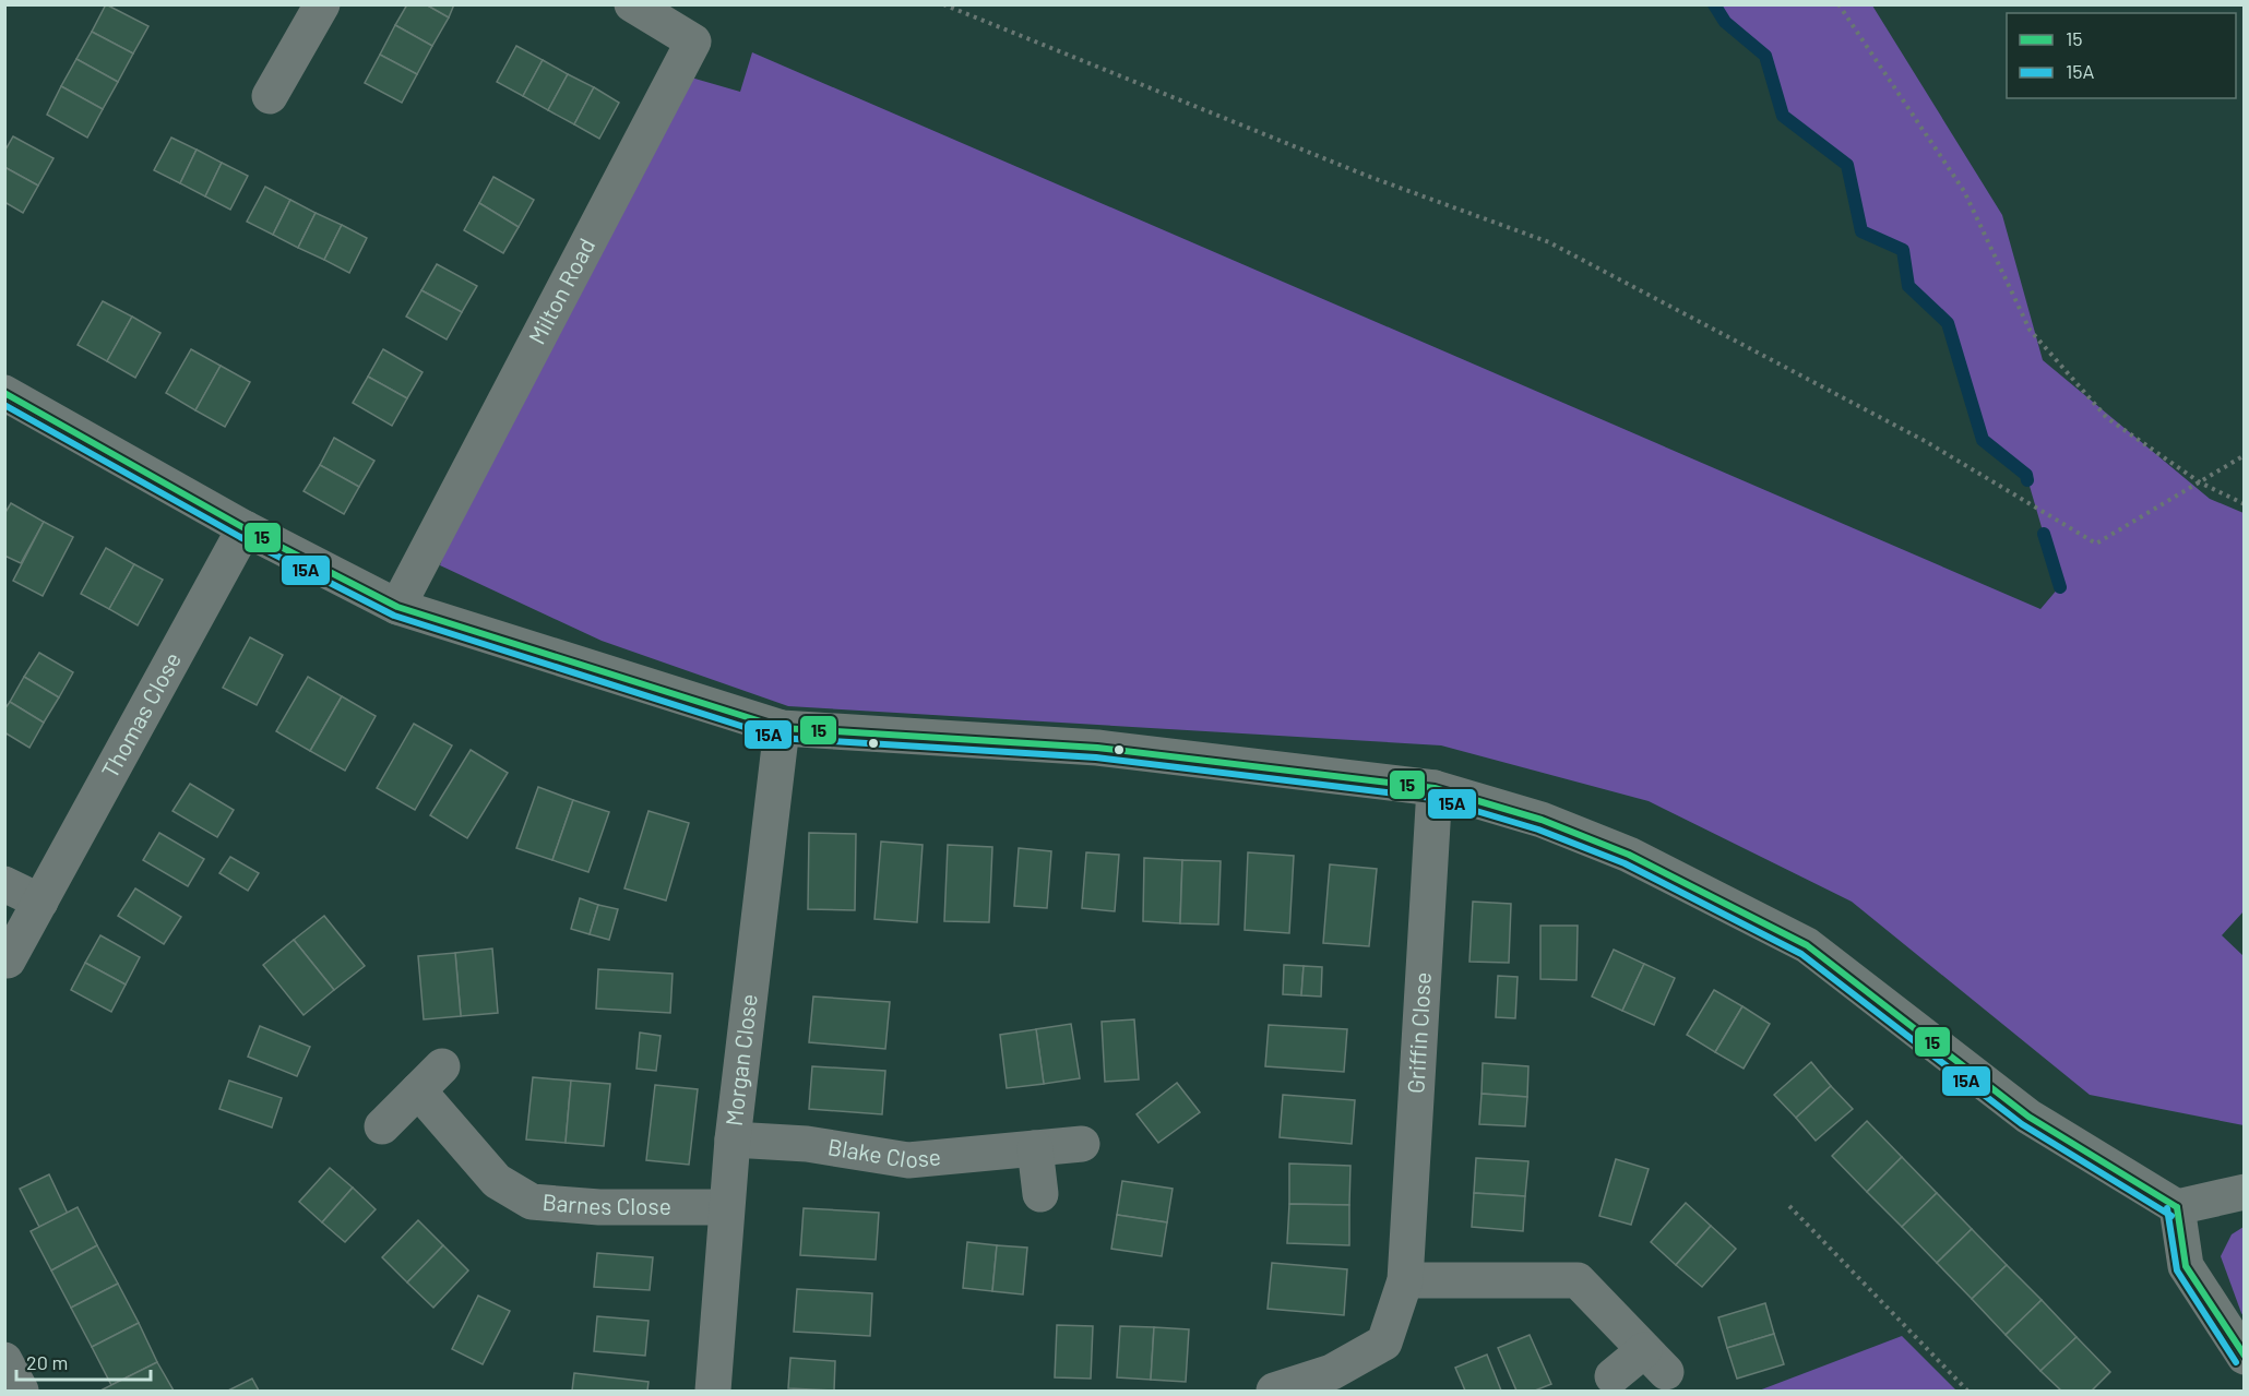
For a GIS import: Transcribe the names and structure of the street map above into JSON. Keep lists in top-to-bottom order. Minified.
{"streets":{"street":["Milton Road","Thomas Close","Griffin Close","Morgan Close","Blake Close","Barnes Close"]},"crossings":[["Morgan Close","Blake Close"],["Morgan Close","Barnes Close"]],"lines":["transit line 15","transit line 15A"],"legend":["15","15A"],"scale_bar":"20 m"}
